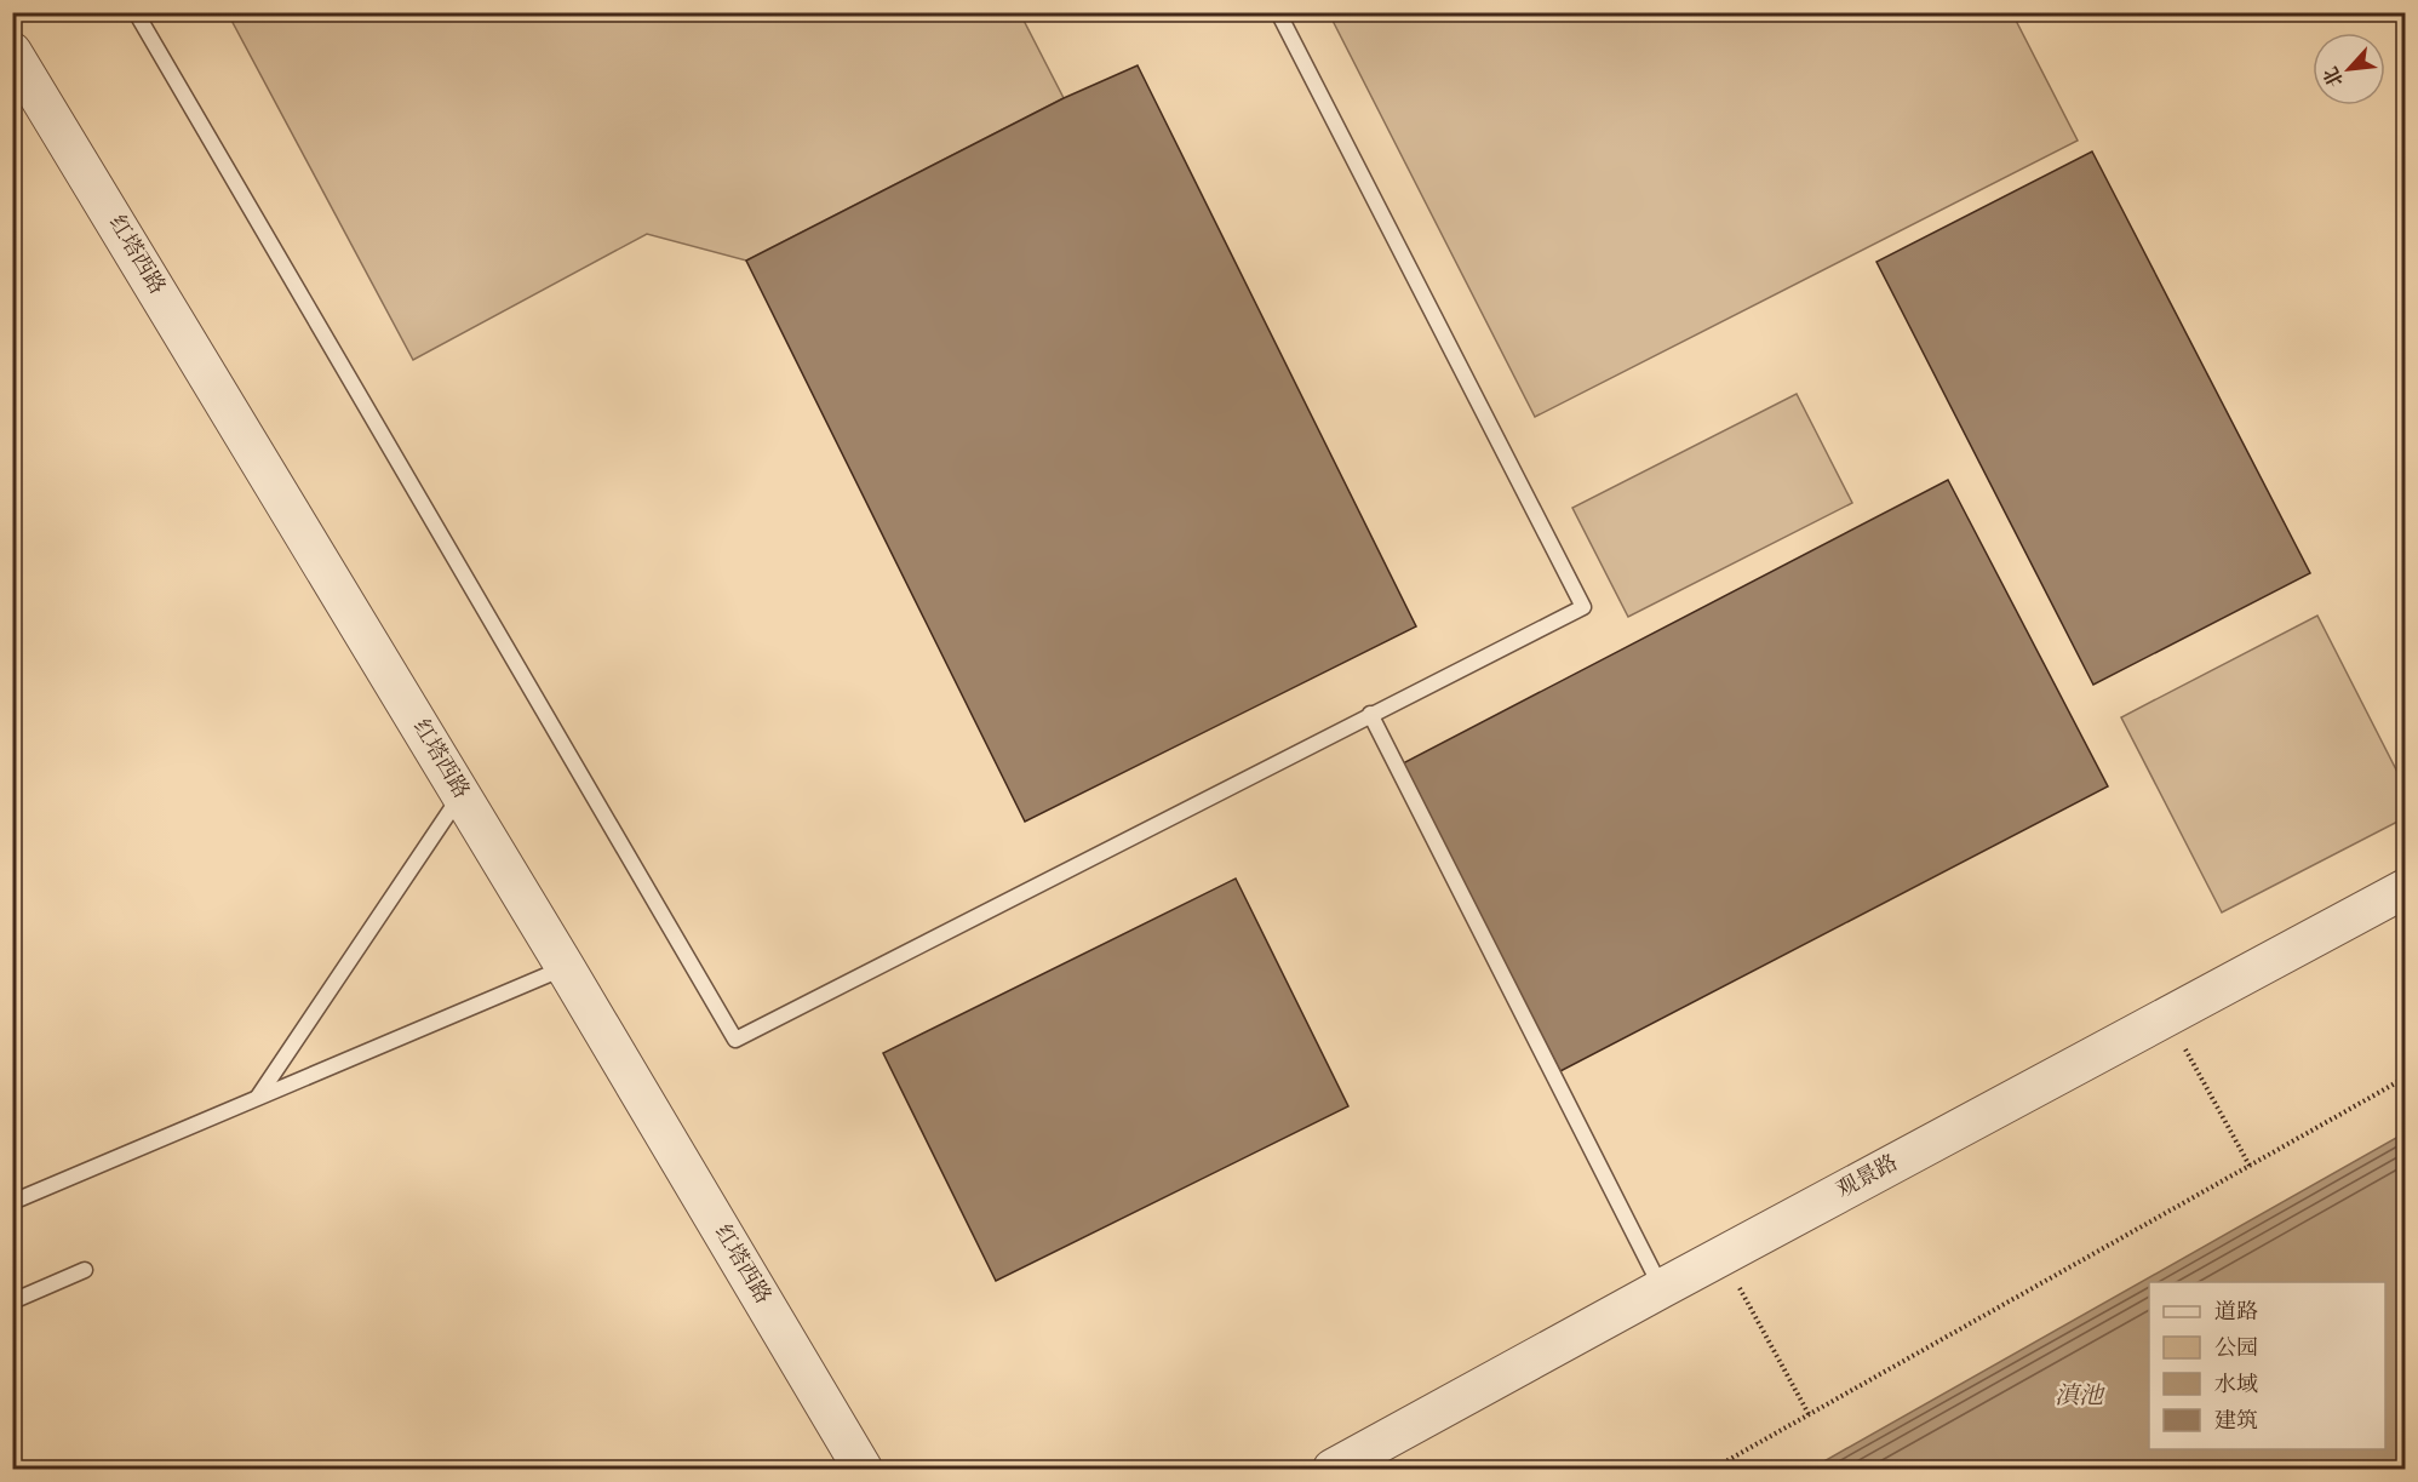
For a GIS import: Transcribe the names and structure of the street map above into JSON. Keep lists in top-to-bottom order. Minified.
{"streets":{"street":["红塔西路","观景路"]},"water":["滇池"],"legend":["道路","公园","水域","建筑"],"north":"bottom left"}
